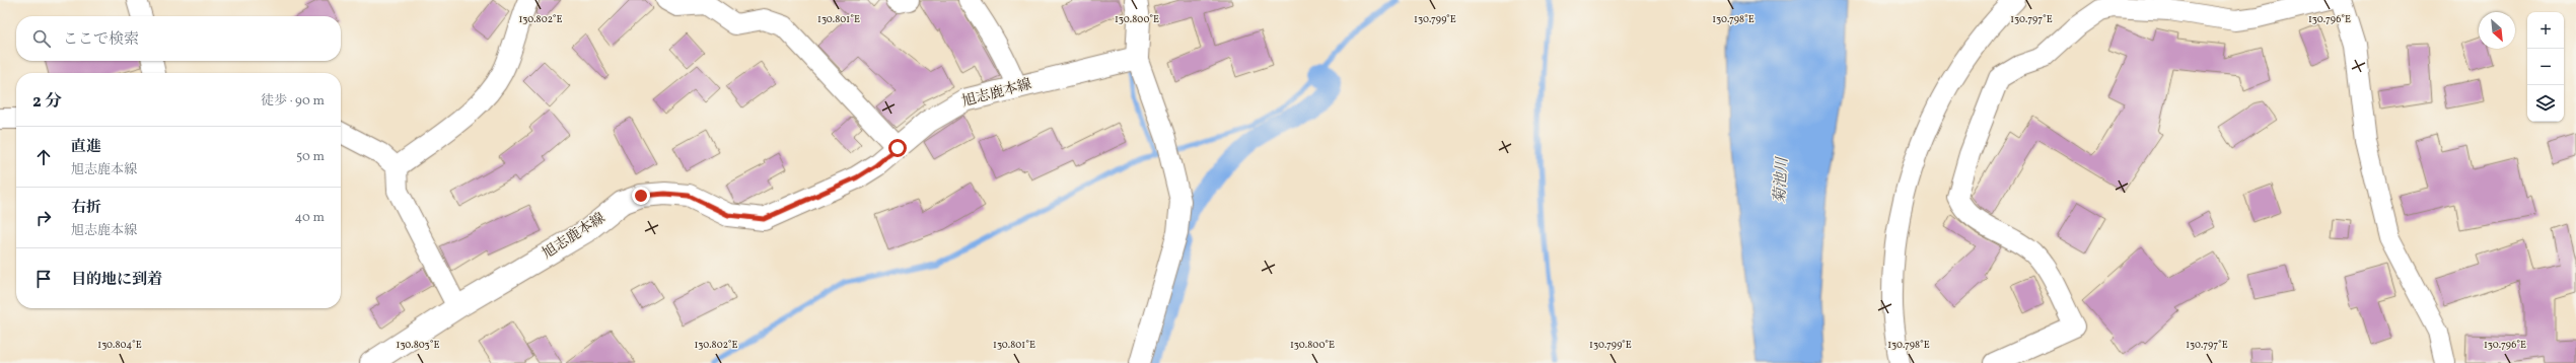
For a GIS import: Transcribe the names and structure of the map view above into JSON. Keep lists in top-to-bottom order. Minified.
{"streets":{"main road":["旭志鹿本線"]},"water":["菊池川"],"north":"bottom right","page":{"map_buttons":["+","−"],"search":"ここで検索","heading":["2 分","徒歩 · 90 m"],"list":[["直進","旭志鹿本線","50 m"],["右折","旭志鹿本線","40 m"],"目的地に到着"]},"coordinates":["130.798°E","130.797°E","130.802°E","130.801°E","130.800°E","130.799°E","130.796°E","130.804°E","130.803°E"]}
